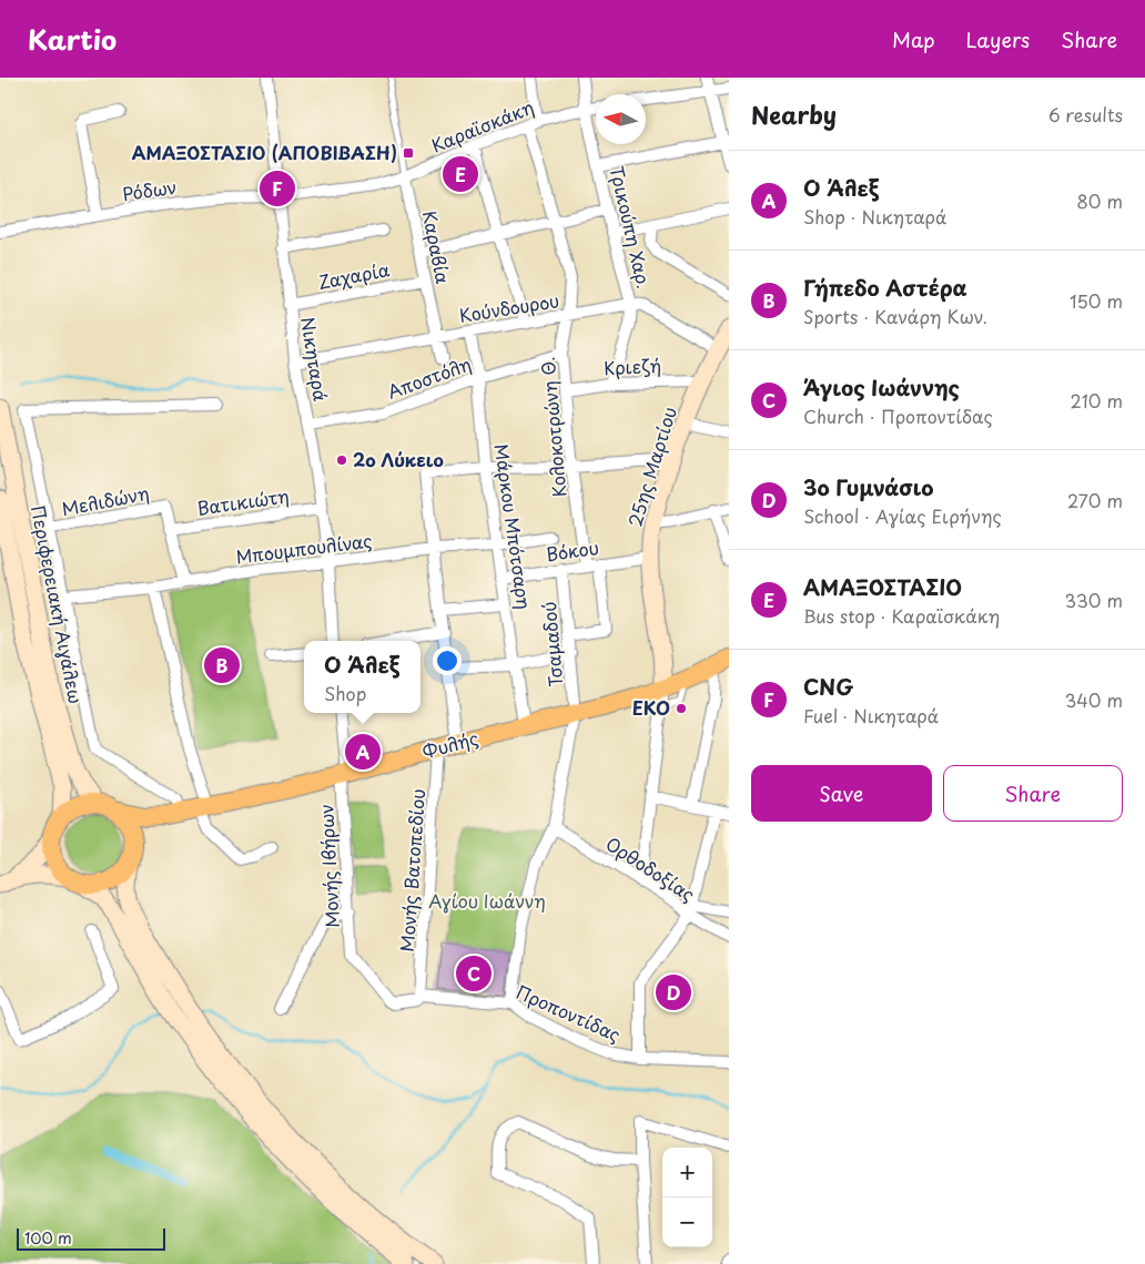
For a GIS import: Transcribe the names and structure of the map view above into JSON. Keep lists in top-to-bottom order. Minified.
{"streets":{"main road":["25ης Μαρτίου","Περιφερειακή Αιγάλεω","Φυλής"],"street":["Καραϊσκάκη","Ρόδων","Τρικούπη Χαρ.","Καραβία","Ζαχαρία","Κούνδουρου","Νικηταρά","Κριεζή","Αποστόλη","Κολοκοτρώνη Θ.","Μελιδώνη","Βατικιώτη","Μάρκου Μπότσαρη","Μπουμπουλίνας","Βόκου","Τσαμαδού","Μονής Ιβήρων","Ορθοδοξίας","Μονής Βατοπεδίου","Προποντίδας"]},"crossings":[["Καραϊσκάκη","Ρόδων"],["Καραϊσκάκη","Τρικούπη Χαρ."],["Καραϊσκάκη","Καραβία"],["Καραϊσκάκη","Νικηταρά"],["Καραϊσκάκη","Κολοκοτρώνη Θ."],["Ρόδων","Νικηταρά"],["Τρικούπη Χαρ.","Κούνδουρου"],["Τρικούπη Χαρ.","Κριεζή"],["Καραβία","Ζαχαρία"],["Καραβία","Κούνδουρου"],["Ζαχαρία","Νικηταρά"],["Κούνδουρου","Νικηταρά"],["Κούνδουρου","Κολοκοτρώνη Θ."],["Κούνδουρου","Μάρκου Μπότσαρη"],["Νικηταρά","Αποστόλη"],["Νικηταρά","Βατικιώτη"],["Νικηταρά","Μπουμπουλίνας"],["Κριεζή","Κολοκοτρώνη Θ."],["Κριεζή","25ης Μαρτίου"],["Αποστόλη","Κολοκοτρώνη Θ."],["Αποστόλη","Μάρκου Μπότσαρη"],["Κολοκοτρώνη Θ.","Βόκου"],["25ης Μαρτίου","Βόκου"],["25ης Μαρτίου","Φυλής"],["Μελιδώνη","Βατικιώτη"],["Μάρκου Μπότσαρη","Μπουμπουλίνας"],["Μάρκου Μπότσαρη","Βόκου"],["Μάρκου Μπότσαρη","Φυλής"],["Βόκου","Τσαμαδού"],["Περιφερειακή Αιγάλεω","Φυλής"],["Τσαμαδού","Φυλής"],["Φυλής","Μονής Ιβήρων"],["Φυλής","Μονής Βατοπεδίου"],["Μονής Ιβήρων","Προποντίδας"],["Μονής Βατοπεδίου","Προποντίδας"]],"parks":["Αγίου Ιωάννη"],"places":{"transit":["ΑΜΑΞΟΣΤΑΣΙΟ (ΑΠΟΒΙΒΑΣΗ)"],"other":["2ο Λύκειο","EKO"]},"scale_bar":"100 m","north":"left","page":{"header":"Kartio","nav":["Map","Layers","Share"],"heading":["Nearby","6 results"],"list":[{"mark":"A","name":"Ο Άλεξ","note":"Shop · Νικηταρά","value":"80 m"},{"mark":"B","name":"Γήπεδο Αστέρα","note":"Sports · Κανάρη Κων.","value":"150 m"},{"mark":"C","name":"Άγιος Ιωάννης","note":"Church · Προποντίδας","value":"210 m"},{"mark":"D","name":"3ο Γυμνάσιο","note":"School · Αγίας Ειρήνης","value":"270 m"},{"mark":"E","name":"ΑΜΑΞΟΣΤΑΣΙΟ","note":"Bus stop · Καραϊσκάκη","value":"330 m"},{"mark":"F","name":"CNG","note":"Fuel · Νικηταρά","value":"340 m"}],"pins":["E","F","B","A","C","D"],"popup":["Ο Άλεξ","Shop"],"buttons":["Save","Share"],"map_buttons":["+","−"],"scale":"100 m"}}
